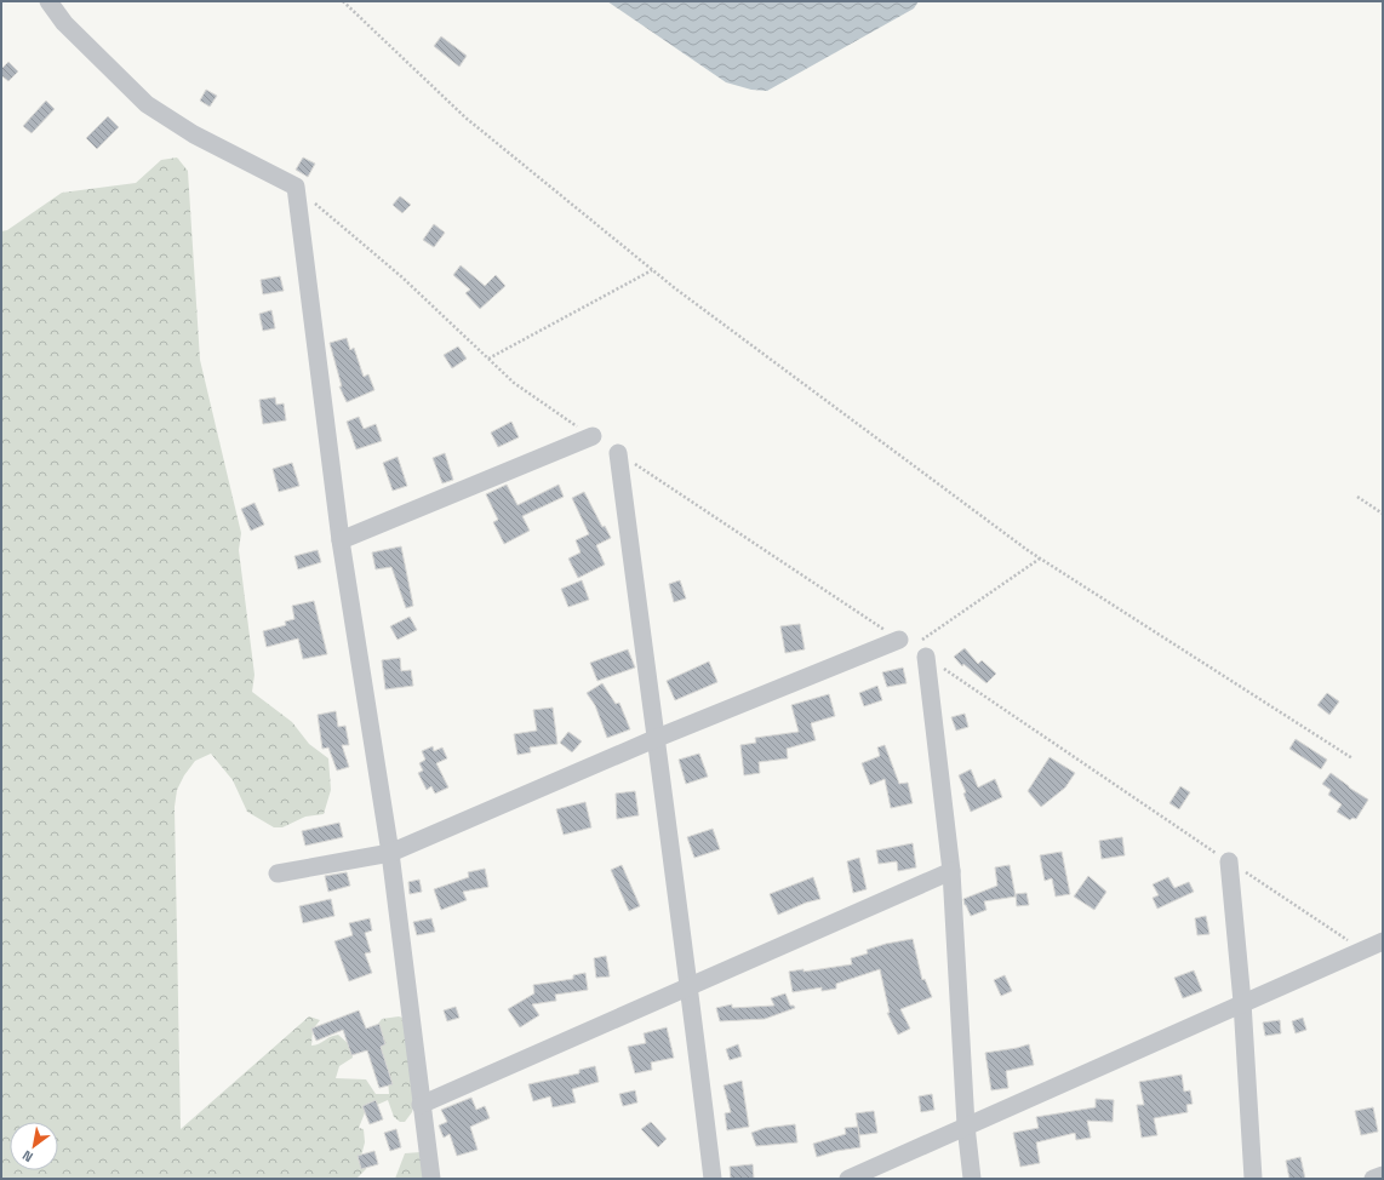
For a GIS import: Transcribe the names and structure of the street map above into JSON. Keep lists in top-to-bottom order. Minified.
{"north":"bottom left"}
